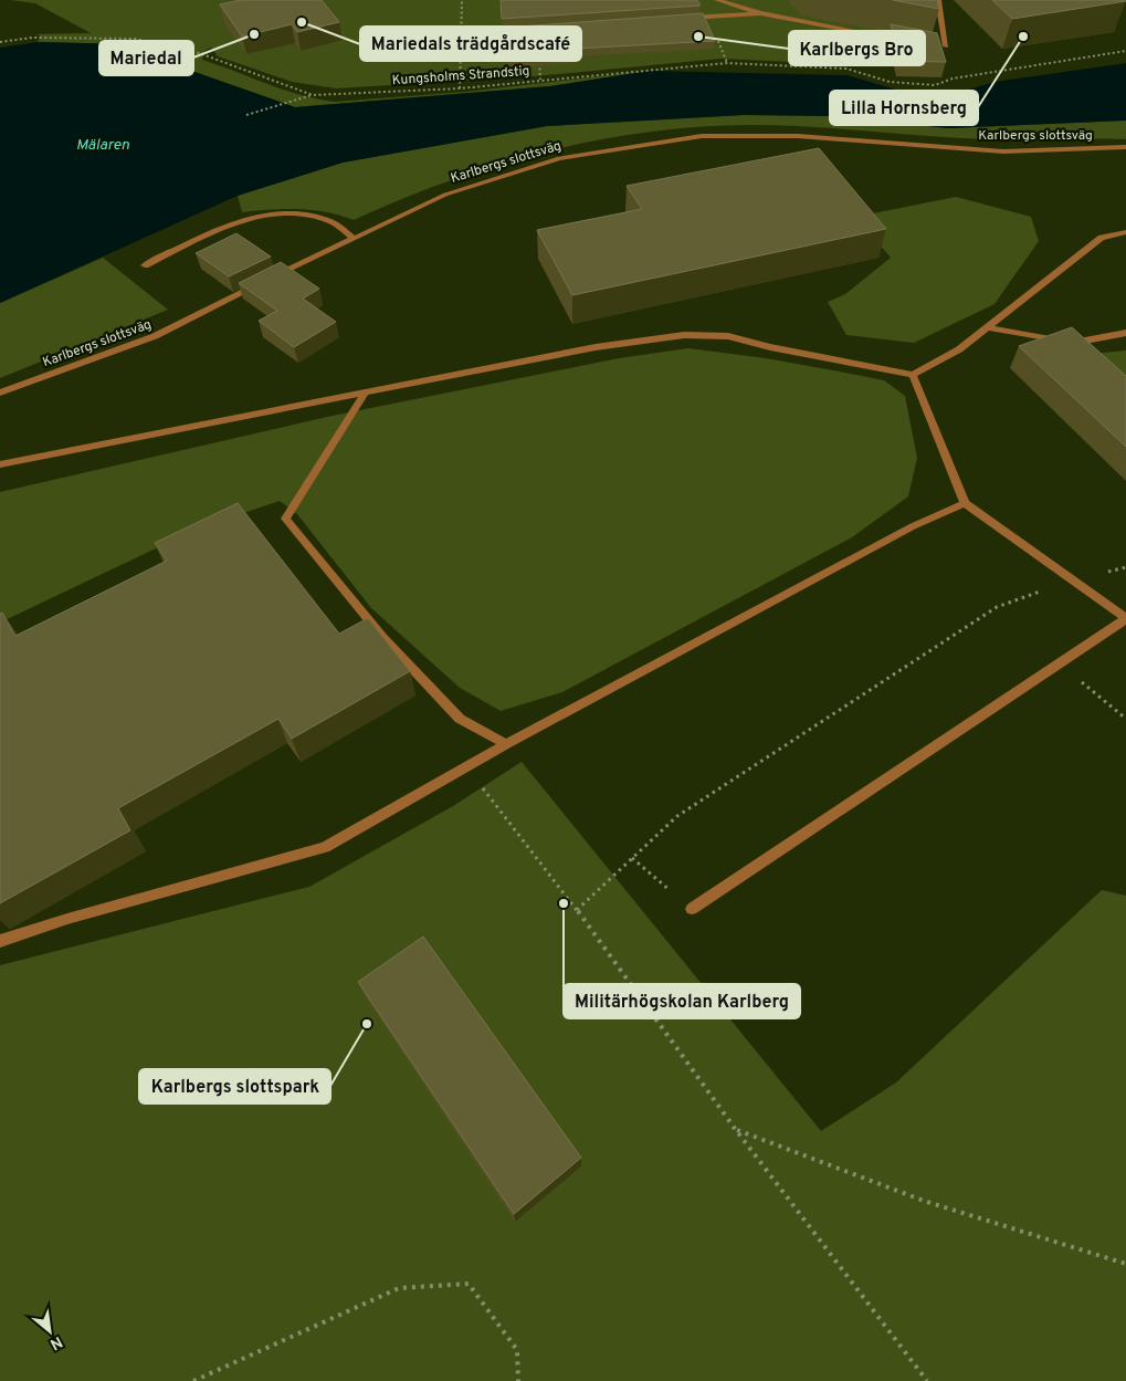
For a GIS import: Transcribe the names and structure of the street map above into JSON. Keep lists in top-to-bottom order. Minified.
{"streets":{"street":["Karlbergs slottsväg"],"path":["Kungsholms Strandstig"]},"water":["Mälaren"],"places":["Mariedals trädgårdscafé","Mariedal","Karlbergs Bro","Lilla Hornsberg","Militärhögskolan Karlberg","Karlbergs slottspark"],"north":"bottom right"}
